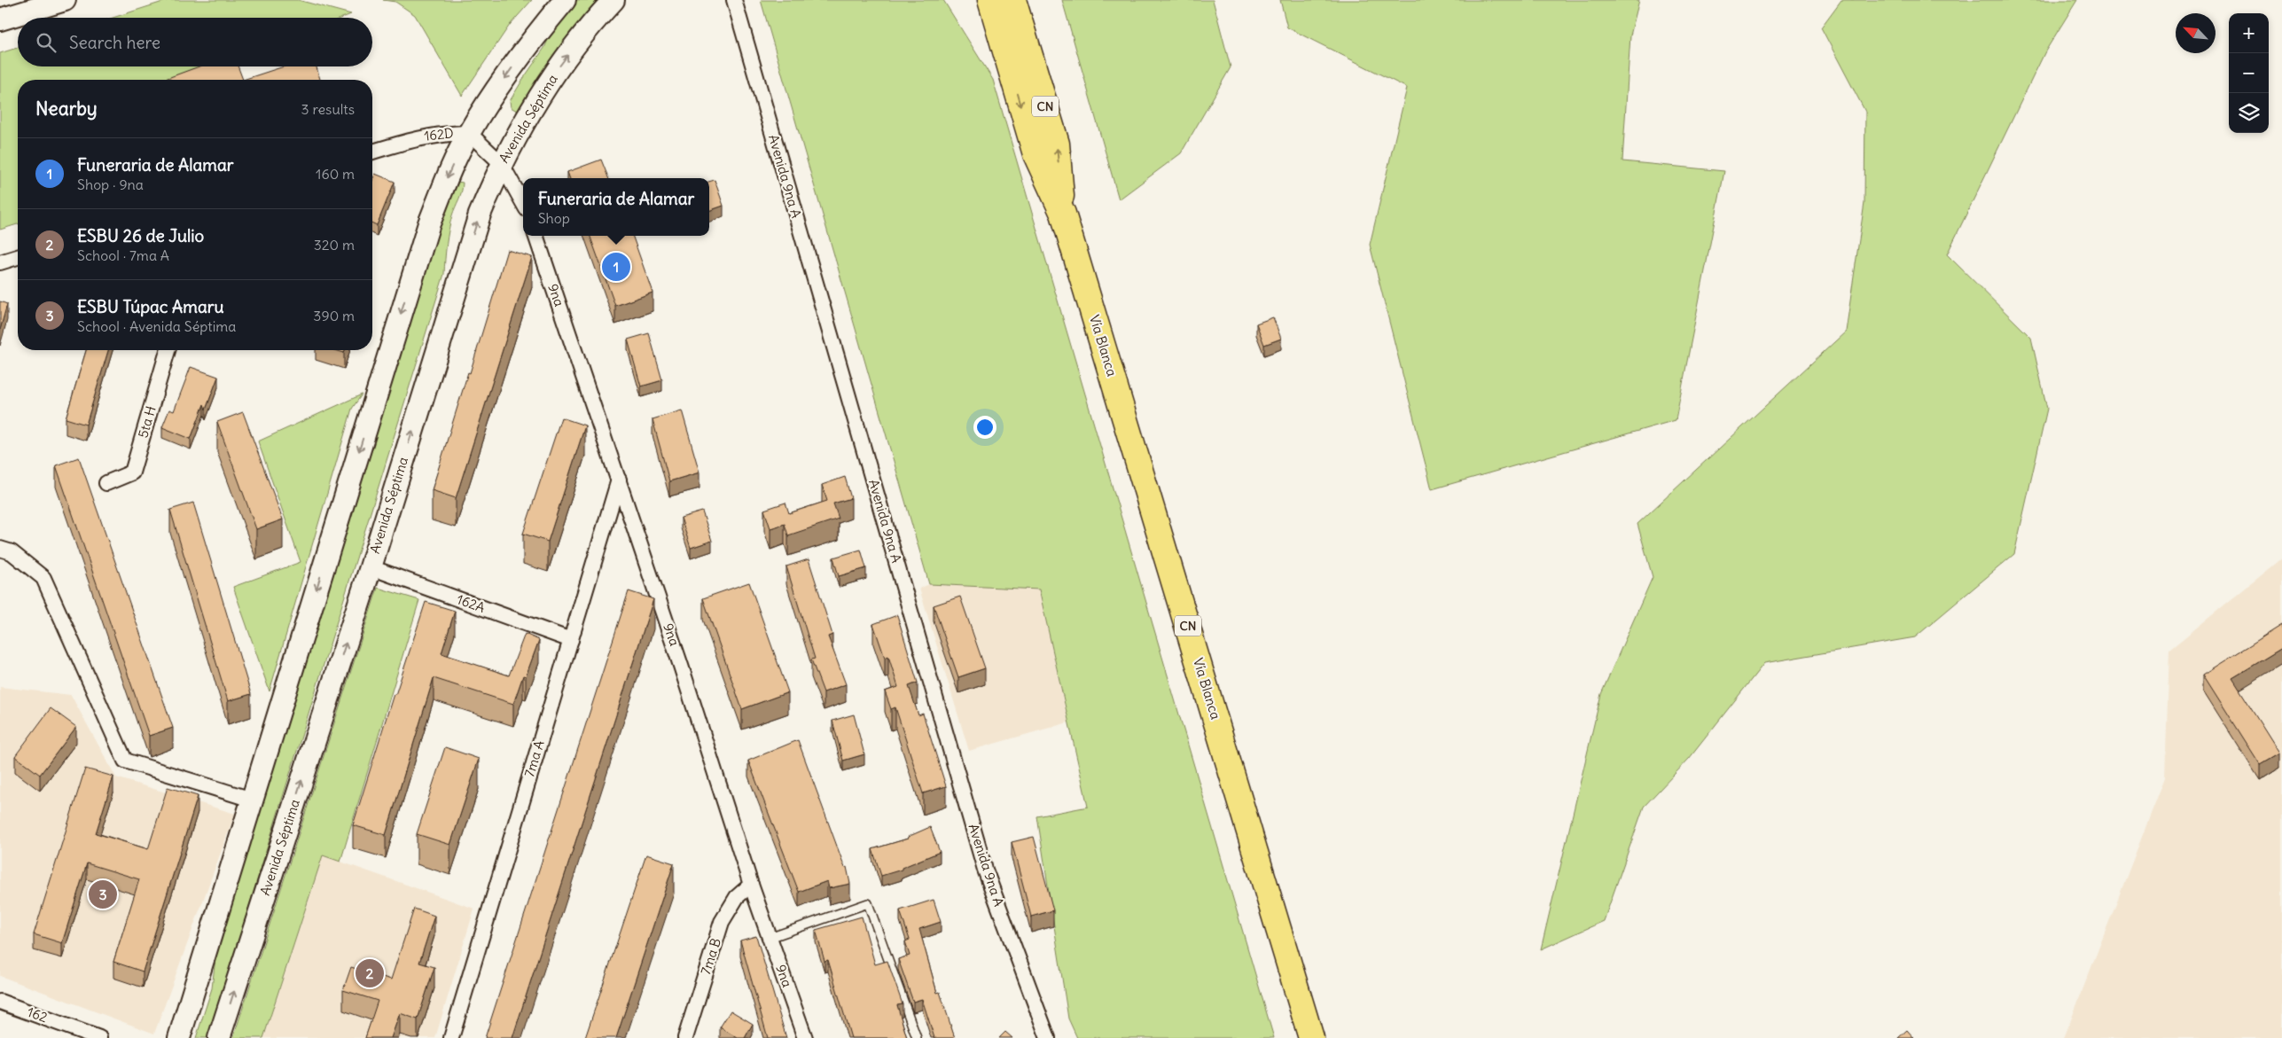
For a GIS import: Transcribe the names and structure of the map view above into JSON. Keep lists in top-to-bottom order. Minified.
{"streets":{"highway":["CN","Vía Blanca"],"main road":["Avenida Séptima"],"street":["162D","Avenida 9na A","9na","5ta H","162A","7ma A","7ma B","162"]},"crossings":[["Avenida Séptima","162D"],["Avenida Séptima","162A"],["9na","7ma A"],["9na","7ma B"],["162A","7ma A"]],"north":"top left","page":{"map_buttons":["+","−"],"search":"Search here","heading":["Nearby","3 results"],"list":[{"mark":"1","name":"Funeraria de Alamar","note":"Shop · 9na","value":"160 m"},{"mark":"2","name":"ESBU 26 de Julio","note":"School · 7ma A","value":"320 m"},{"mark":"3","name":"ESBU Túpac Amaru","note":"School · Avenida Séptima","value":"390 m"}],"popup":["Funeraria de Alamar","Shop"],"pins":["1","3","2"]}}
